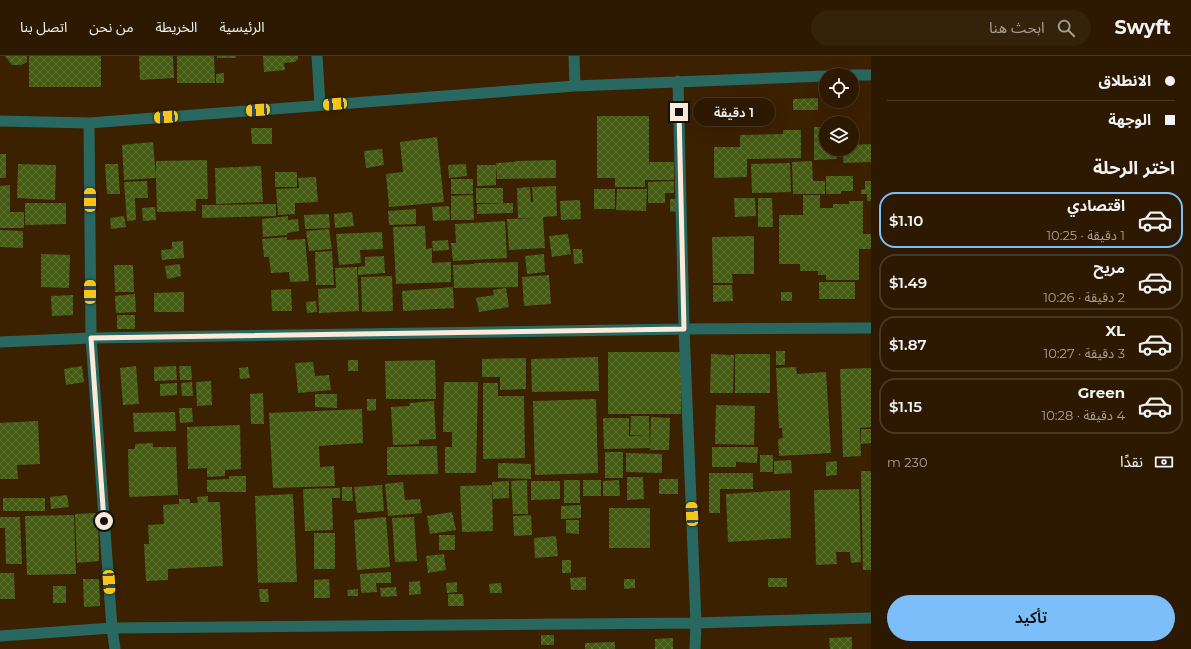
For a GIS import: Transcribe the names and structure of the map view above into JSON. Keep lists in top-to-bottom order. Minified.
{"page":{"header":"Swyft","search":"ابحث هنا","nav":["الرئيسية","الخريطة","من نحن","اتصل بنا"],"banner":["الانطلاق","الوجهة"],"bubble":"1 دقيقة","heading":"اختر الرحلة","list":[{"name":"اقتصادي","note":"1 دقيقة · 10:25","value":"$1.10"},{"name":"مريح","note":"2 دقيقة · 10:26","value":"$1.49"},{"name":"XL","note":"3 دقيقة · 10:27","value":"$1.87"},{"name":"Green","note":"4 دقيقة · 10:28","value":"$1.15"}],"pay":["نقدًا","230 m"],"buttons":"تأكيد"}}
